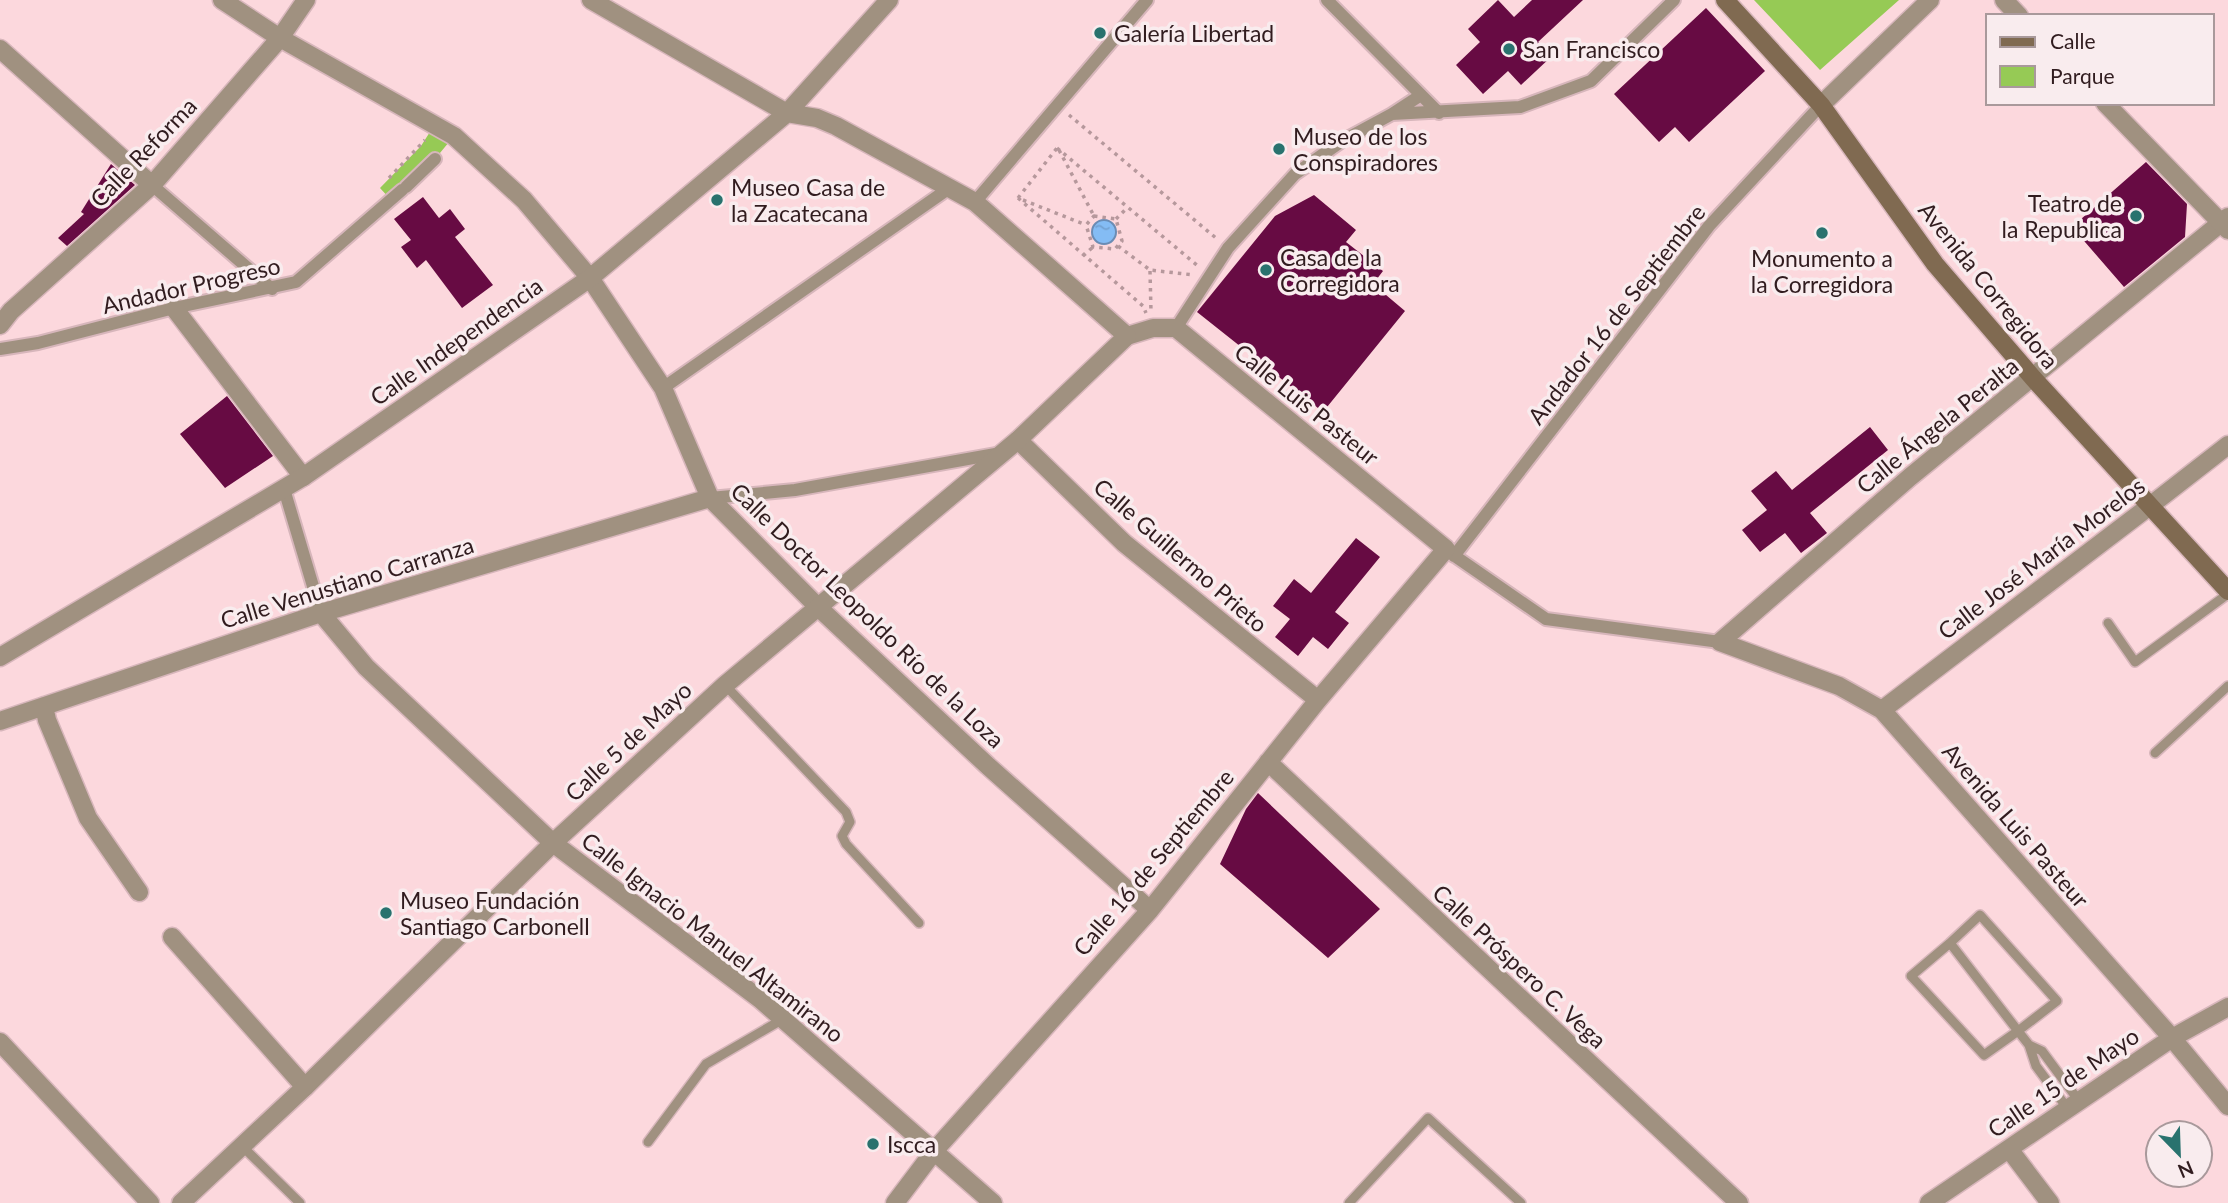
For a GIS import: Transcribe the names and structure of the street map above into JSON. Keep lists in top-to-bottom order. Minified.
{"streets":{"main road":["Avenida Corregidora"],"street":["Calle Reforma","Andador Progreso","Andador 16 de Septiembre","Calle Independencia","Calle Luis Pasteur","Calle Ángela Peralta","Calle Guillermo Prieto","Calle José María Morelos","Calle Venustiano Carranza","Calle Doctor Leopoldo Río de la Loza","Calle 5 de Mayo","Avenida Luis Pasteur","Calle 16 de Septiembre","Calle Ignacio Manuel Altamirano","Calle Próspero C. Vega","Calle 15 de Mayo"]},"crossings":[["Calle Reforma","Calle Doctor Leopoldo Río de la Loza"],["Avenida Corregidora","Andador 16 de Septiembre"],["Avenida Corregidora","Calle Ángela Peralta"],["Avenida Corregidora","Calle José María Morelos"],["Andador 16 de Septiembre","Calle Luis Pasteur"],["Andador 16 de Septiembre","Calle 16 de Septiembre"],["Calle Independencia","Calle Doctor Leopoldo Río de la Loza"],["Calle Luis Pasteur","Calle 16 de Septiembre"],["Calle Ángela Peralta","Avenida Luis Pasteur"],["Calle Guillermo Prieto","Calle 5 de Mayo"],["Calle Guillermo Prieto","Calle 16 de Septiembre"],["Calle José María Morelos","Avenida Luis Pasteur"],["Calle Venustiano Carranza","Calle Doctor Leopoldo Río de la Loza"],["Calle Venustiano Carranza","Calle Ignacio Manuel Altamirano"],["Calle Doctor Leopoldo Río de la Loza","Calle 5 de Mayo"],["Calle Doctor Leopoldo Río de la Loza","Calle 16 de Septiembre"],["Calle 5 de Mayo","Calle Ignacio Manuel Altamirano"],["Avenida Luis Pasteur","Calle 15 de Mayo"],["Calle 16 de Septiembre","Calle Ignacio Manuel Altamirano"],["Calle 16 de Septiembre","Calle Próspero C. Vega"]],"places":["Galería Libertad","San Francisco","Museo de los Conspiradores","Museo Casa de la Zacatecana","Teatro de la Republica","Monumento a la Corregidora","Casa de la Corregidora","Museo Fundación Santiago Carbonell","Iscca"],"legend":["Calle","Parque"],"north":"bottom right"}
